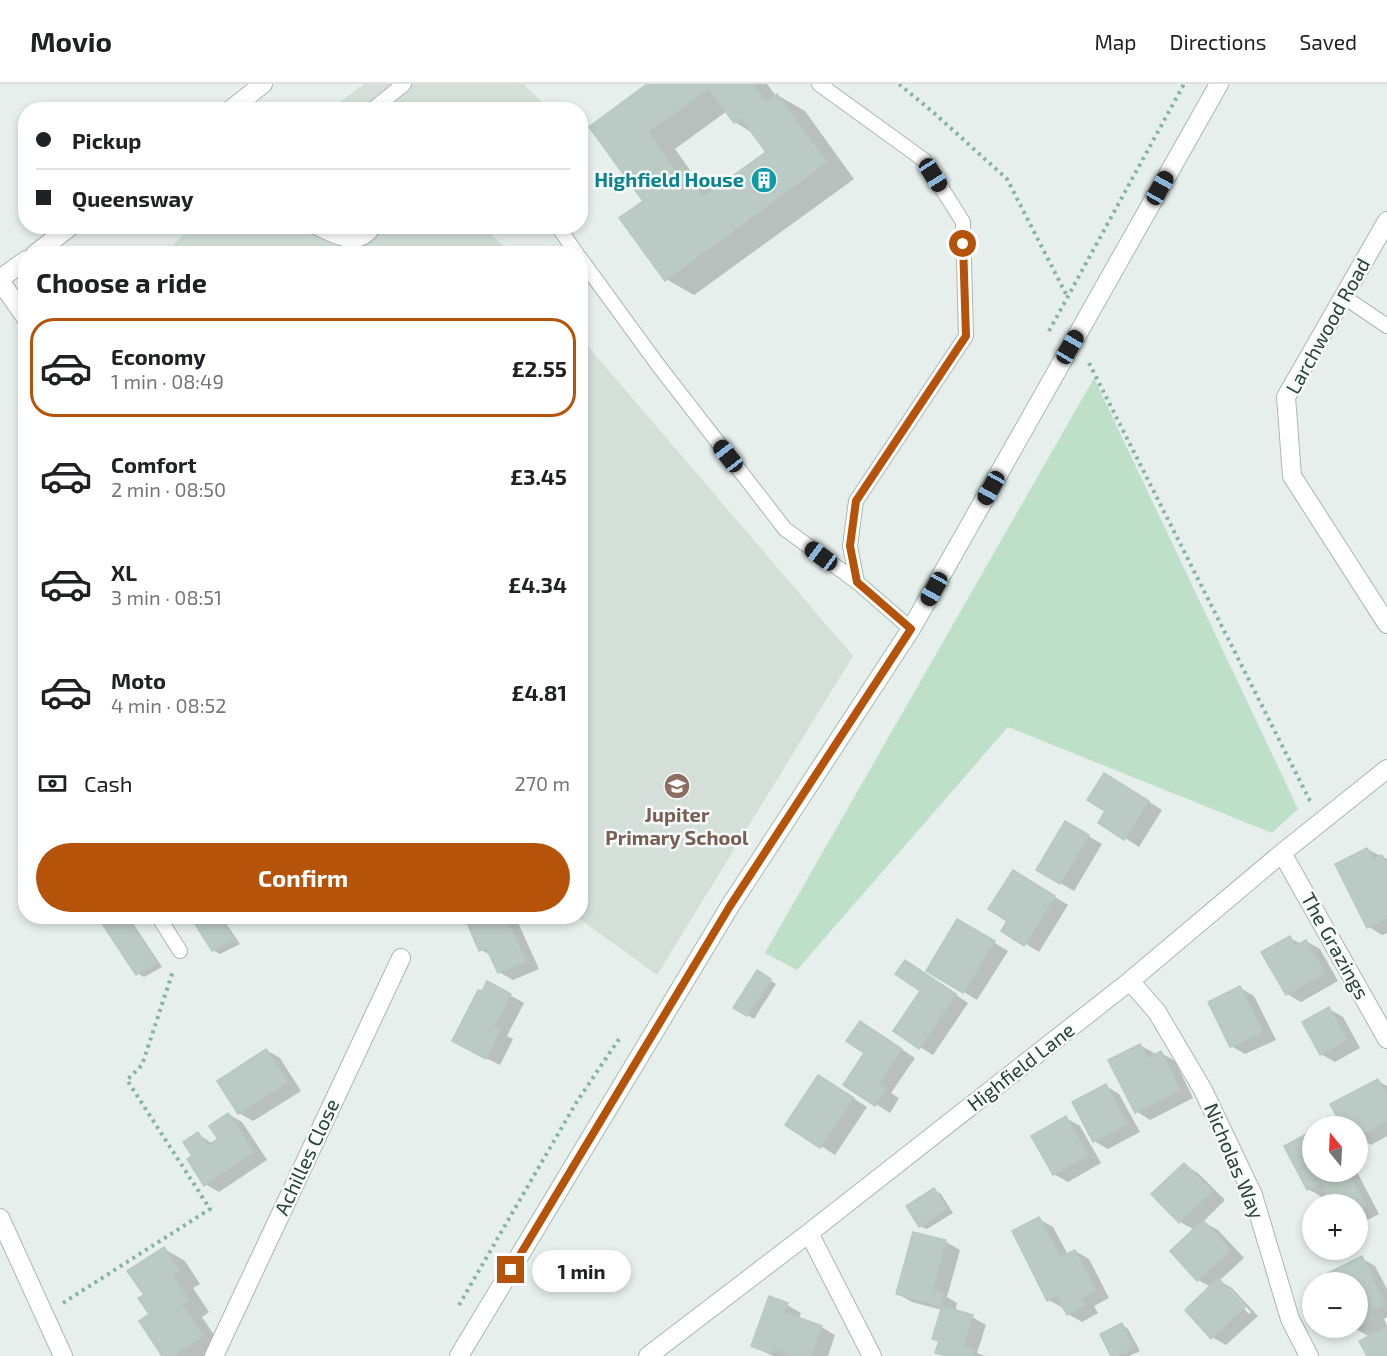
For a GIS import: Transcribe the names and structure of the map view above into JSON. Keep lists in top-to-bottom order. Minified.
{"streets":{"street":["Larchwood Road","The Grazings","Highfield Lane","Achilles Close","Nicholas Way"]},"crossings":[["The Grazings","Highfield Lane"],["Highfield Lane","Nicholas Way"]],"places":{"building":["Highfield House"],"school or university":["Jupiter Primary School"]},"north":"top","page":{"header":"Movio","nav":["Map","Directions","Saved"],"banner":["Pickup","Queensway"],"heading":"Choose a ride","list":[{"name":"Economy","note":"1 min · 08:49","value":"£2.55"},{"name":"Comfort","note":"2 min · 08:50","value":"£3.45"},{"name":"XL","note":"3 min · 08:51","value":"£4.34"},{"name":"Moto","note":"4 min · 08:52","value":"£4.81"}],"pay":["Cash","270 m"],"buttons":"Confirm","map_buttons":["+","−"],"bubble":"1 min"}}
